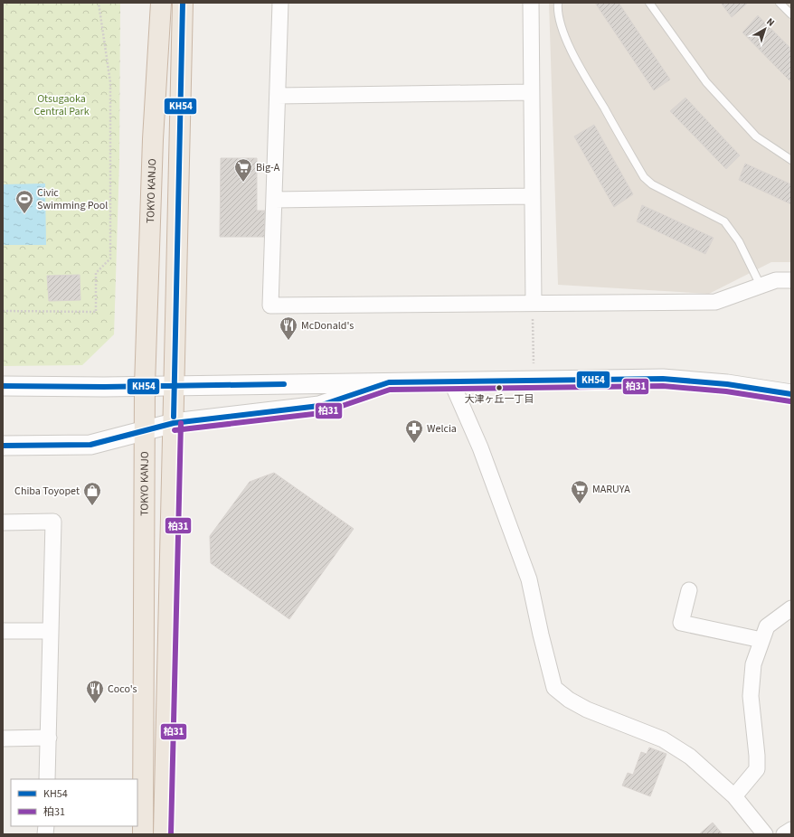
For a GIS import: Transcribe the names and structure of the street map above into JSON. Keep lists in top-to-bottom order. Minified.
{"streets":{"highway":["TOKYO KANJO"]},"parks":["Otsugaoka Central Park"],"places":{"supermarket":["Big-A","MARUYA"],"sports":["Civic Swimming Pool"],"restaurant":["McDonald's","Coco's"],"other":["大津ヶ丘一丁目"],"pharmacy":["Welcia"],"shop":["Chiba Toyopet"]},"lines":["transit line KH54","transit line 柏31"],"legend":["KH54","柏31"],"north":"top right"}
